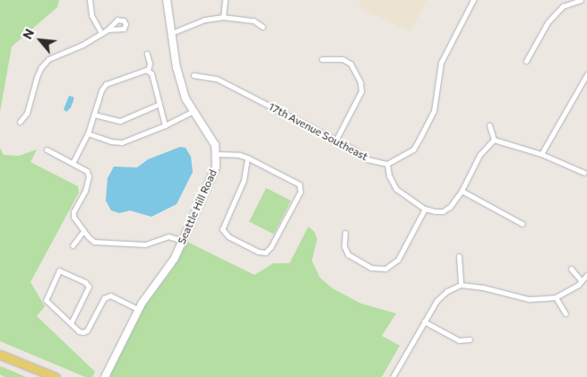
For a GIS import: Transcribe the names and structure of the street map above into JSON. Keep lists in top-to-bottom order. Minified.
{"streets":{"street":["17th Avenue Southeast","Seattle Hill Road"]},"north":"top left"}
